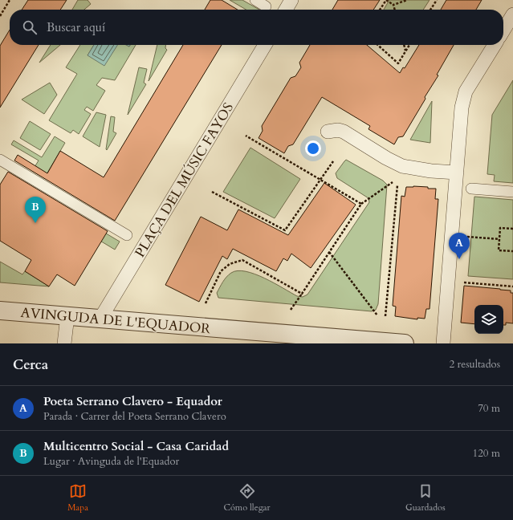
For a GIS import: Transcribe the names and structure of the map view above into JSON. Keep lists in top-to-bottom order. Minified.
{"streets":{"street":["PLAÇA DEL MÚSIC FAYOS","AVINGUDA DE L'EQUADOR"]},"crossings":[["PLAÇA DEL MÚSIC FAYOS","AVINGUDA DE L'EQUADOR"]],"page":{"search":"Buscar aquí","pins":["B","A"],"heading":["Cerca","2 resultados"],"list":[{"mark":"A","name":"Poeta Serrano Clavero - Equador","note":"Parada · Carrer del Poeta Serrano Clavero","value":"70 m"},{"mark":"B","name":"Multicentro Social - Casa Caridad","note":"Lugar · Avinguda de l'Equador","value":"120 m"}],"nav":["Mapa","Cómo llegar","Guardados"]}}
